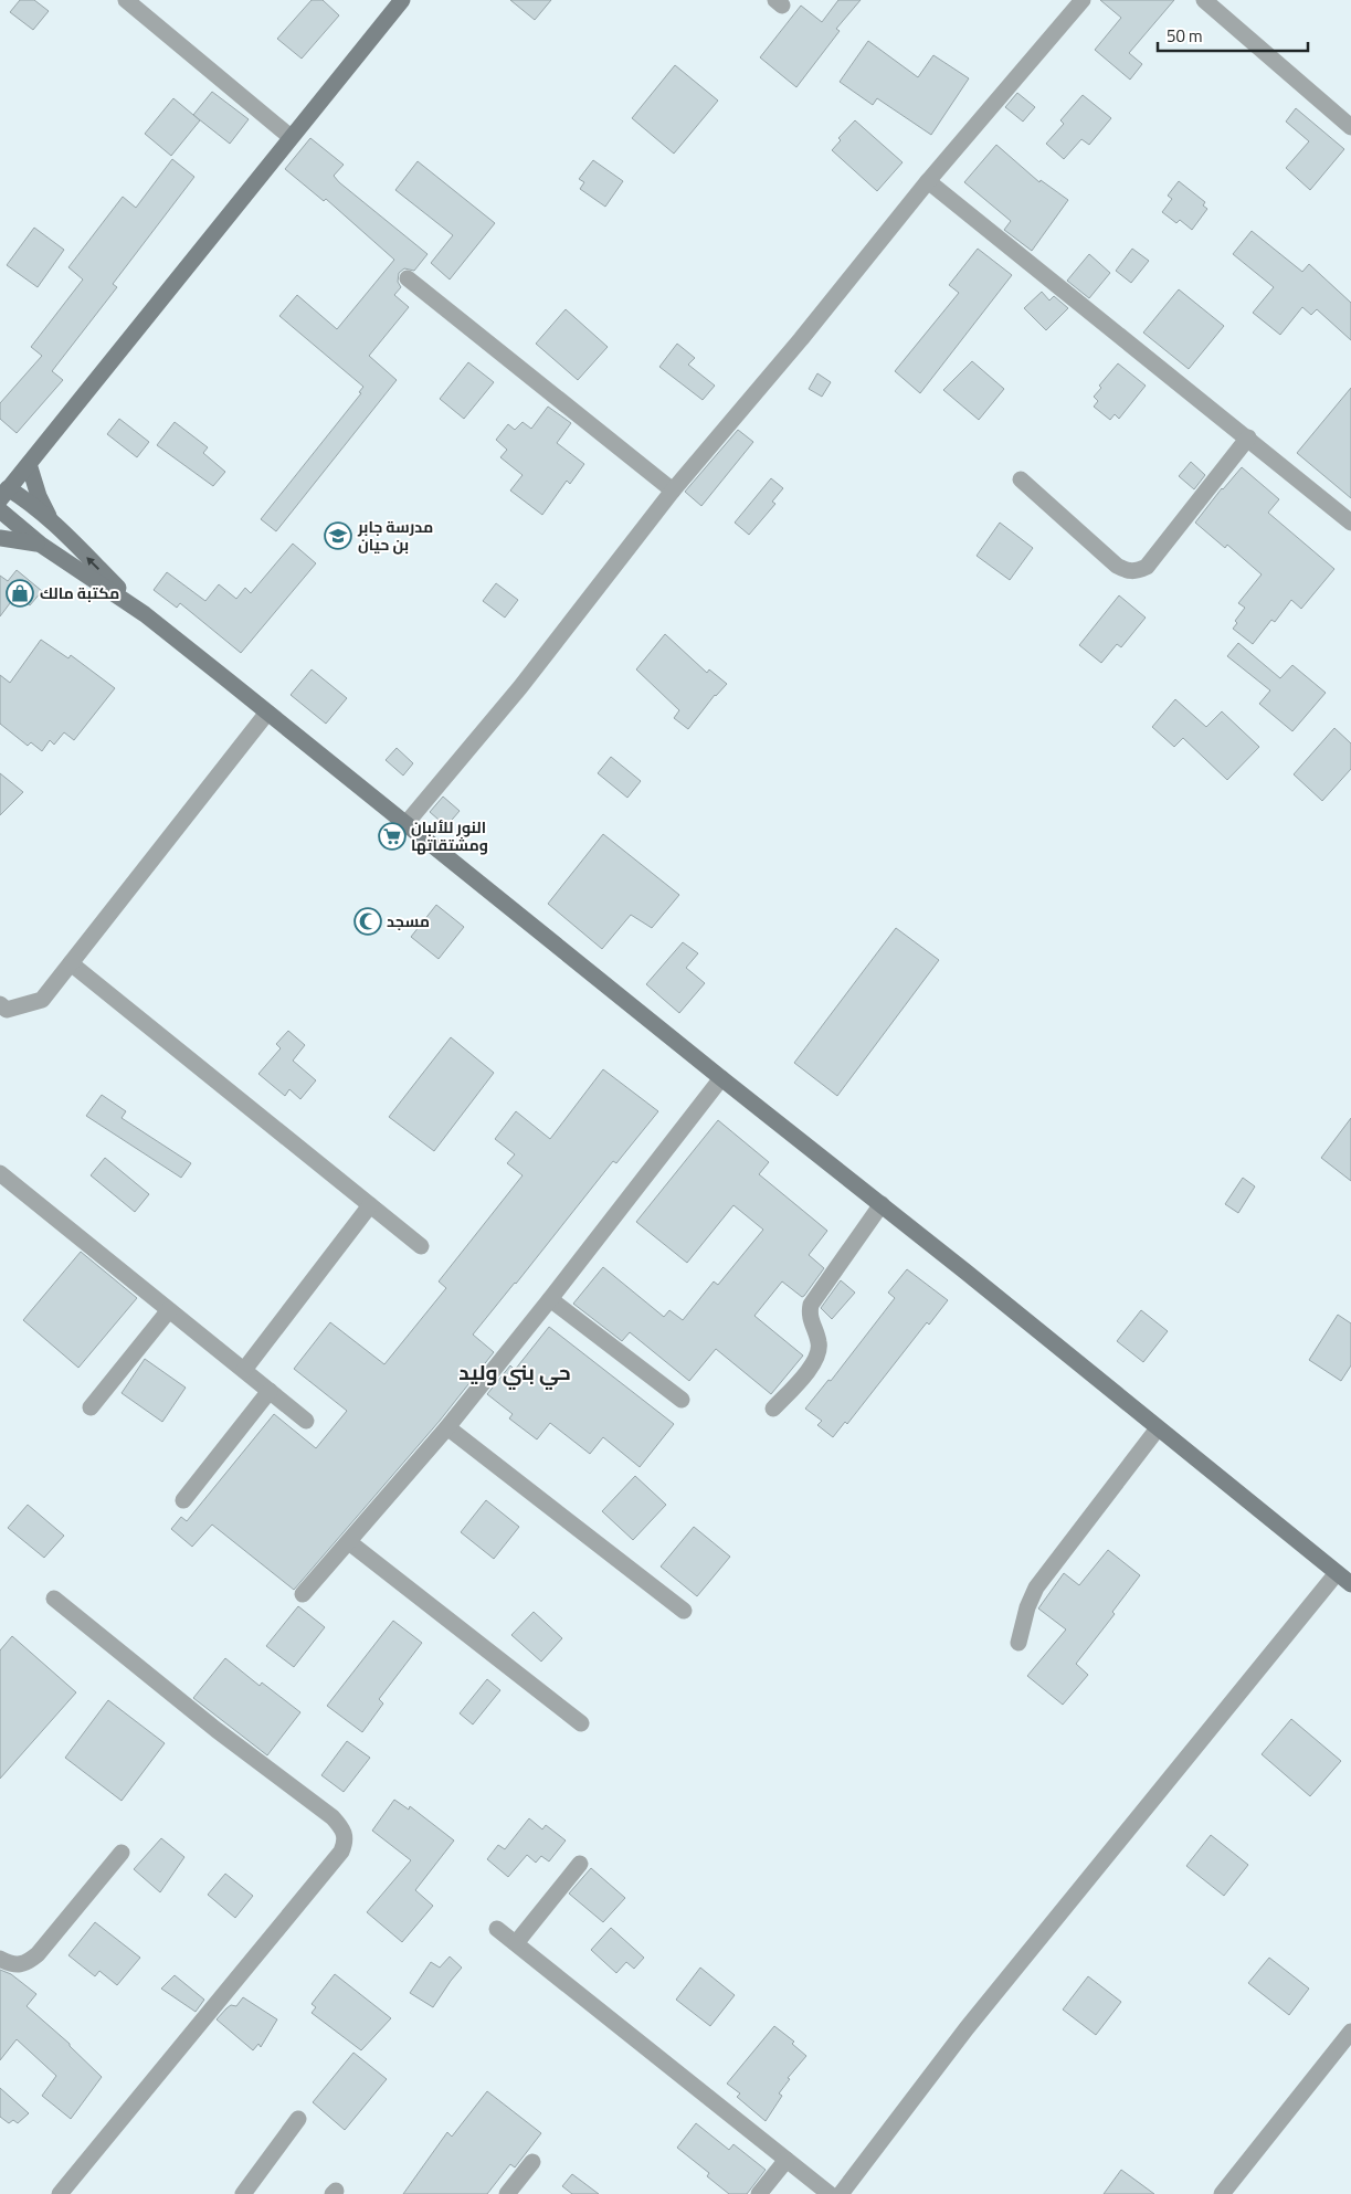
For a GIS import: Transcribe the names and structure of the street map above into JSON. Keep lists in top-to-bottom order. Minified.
{"districts":["حي بني وليد"],"places":{"school or university":["مدرسة جابر بن حيان"],"shop":["مكتبة مالك"],"supermarket":["النور للألبان ومشتقاتها"],"mosque":["مسجد"]},"scale_bar":"50 m"}
